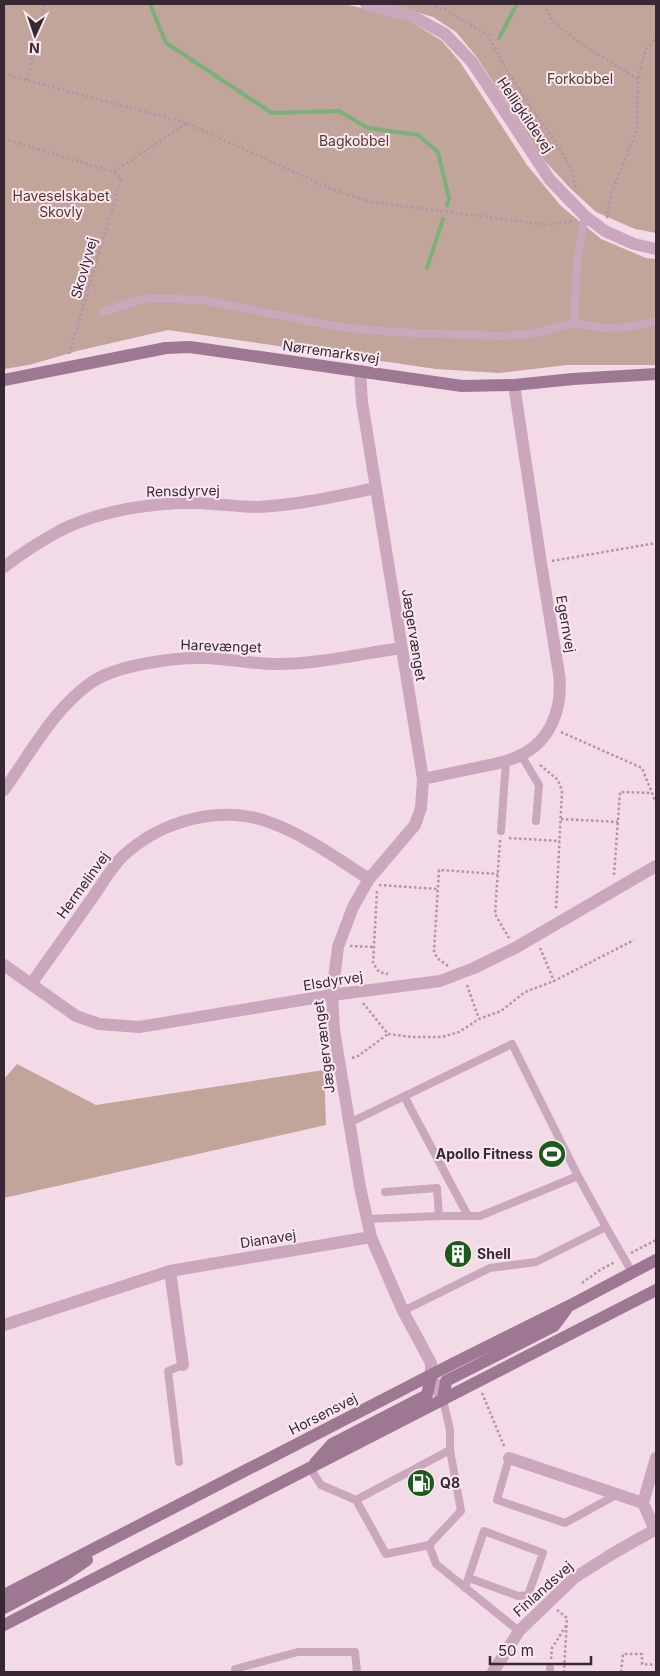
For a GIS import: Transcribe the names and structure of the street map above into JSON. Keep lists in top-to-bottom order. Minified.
{"streets":{"main road":["Nørremarksvej","Horsensvej"],"street":["Helligkildevej","Rensdyrvej","Egernvej","Jægervænget","Harevænget","Hermelinvej","Elsdyrvej","Dianavej","Finlandsvej"],"path":["Skovlyvej"]},"crossings":[["Skovlyvej","Nørremarksvej"],["Nørremarksvej","Egernvej"],["Nørremarksvej","Jægervænget"],["Rensdyrvej","Jægervænget"],["Egernvej","Jægervænget"],["Jægervænget","Harevænget"],["Jægervænget","Hermelinvej"],["Jægervænget","Elsdyrvej"],["Jægervænget","Dianavej"],["Jægervænget","Horsensvej"],["Hermelinvej","Elsdyrvej"]],"parks":["Forkobbel","Bagkobbel","Haveselskabet Skovly"],"places":{"sports":["Apollo Fitness"],"building":["Shell"],"fuel station":["Q8"]},"scale_bar":"50 m","north":"bottom"}
